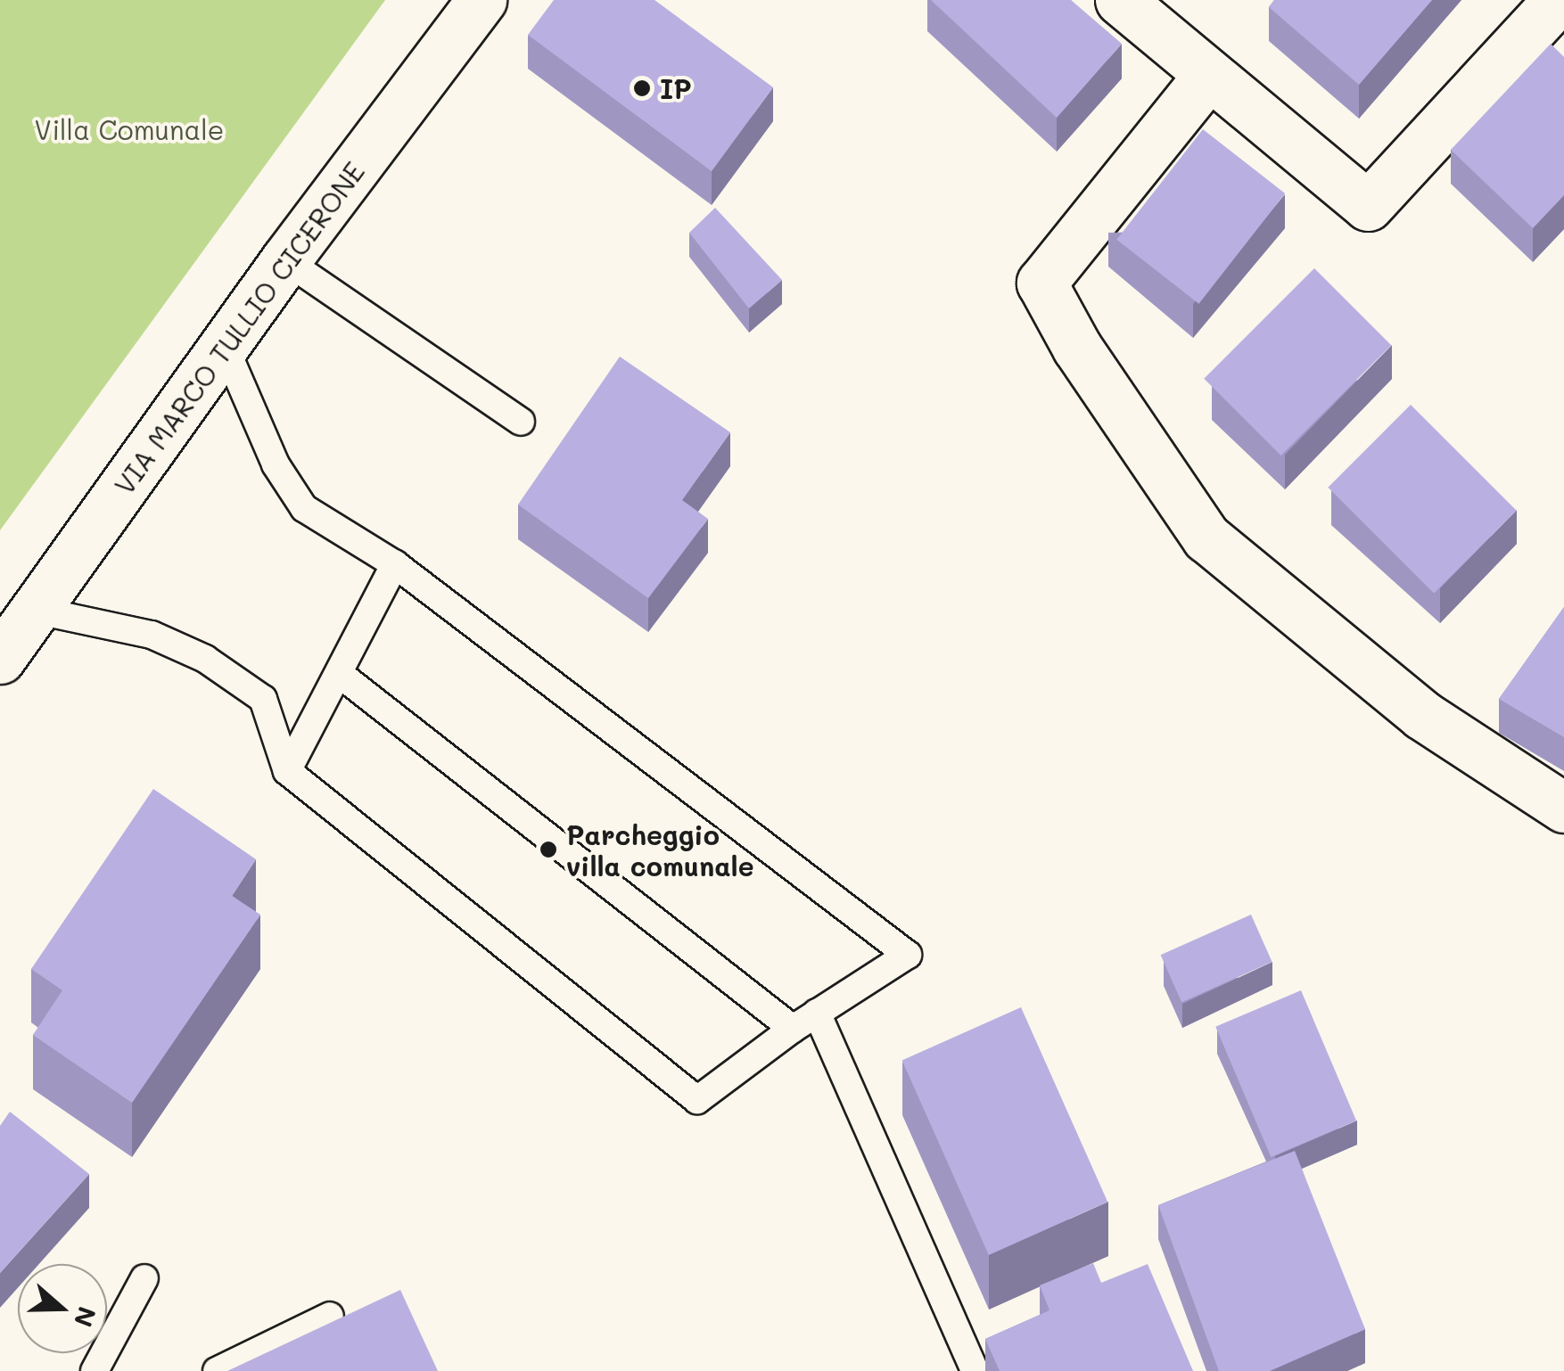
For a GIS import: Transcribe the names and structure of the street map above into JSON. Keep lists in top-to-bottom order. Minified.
{"streets":{"street":["VIA MARCO TULLIO CICERONE"]},"parks":["Villa Comunale"],"places":["IP","Parcheggio villa comunale"],"north":"right"}
